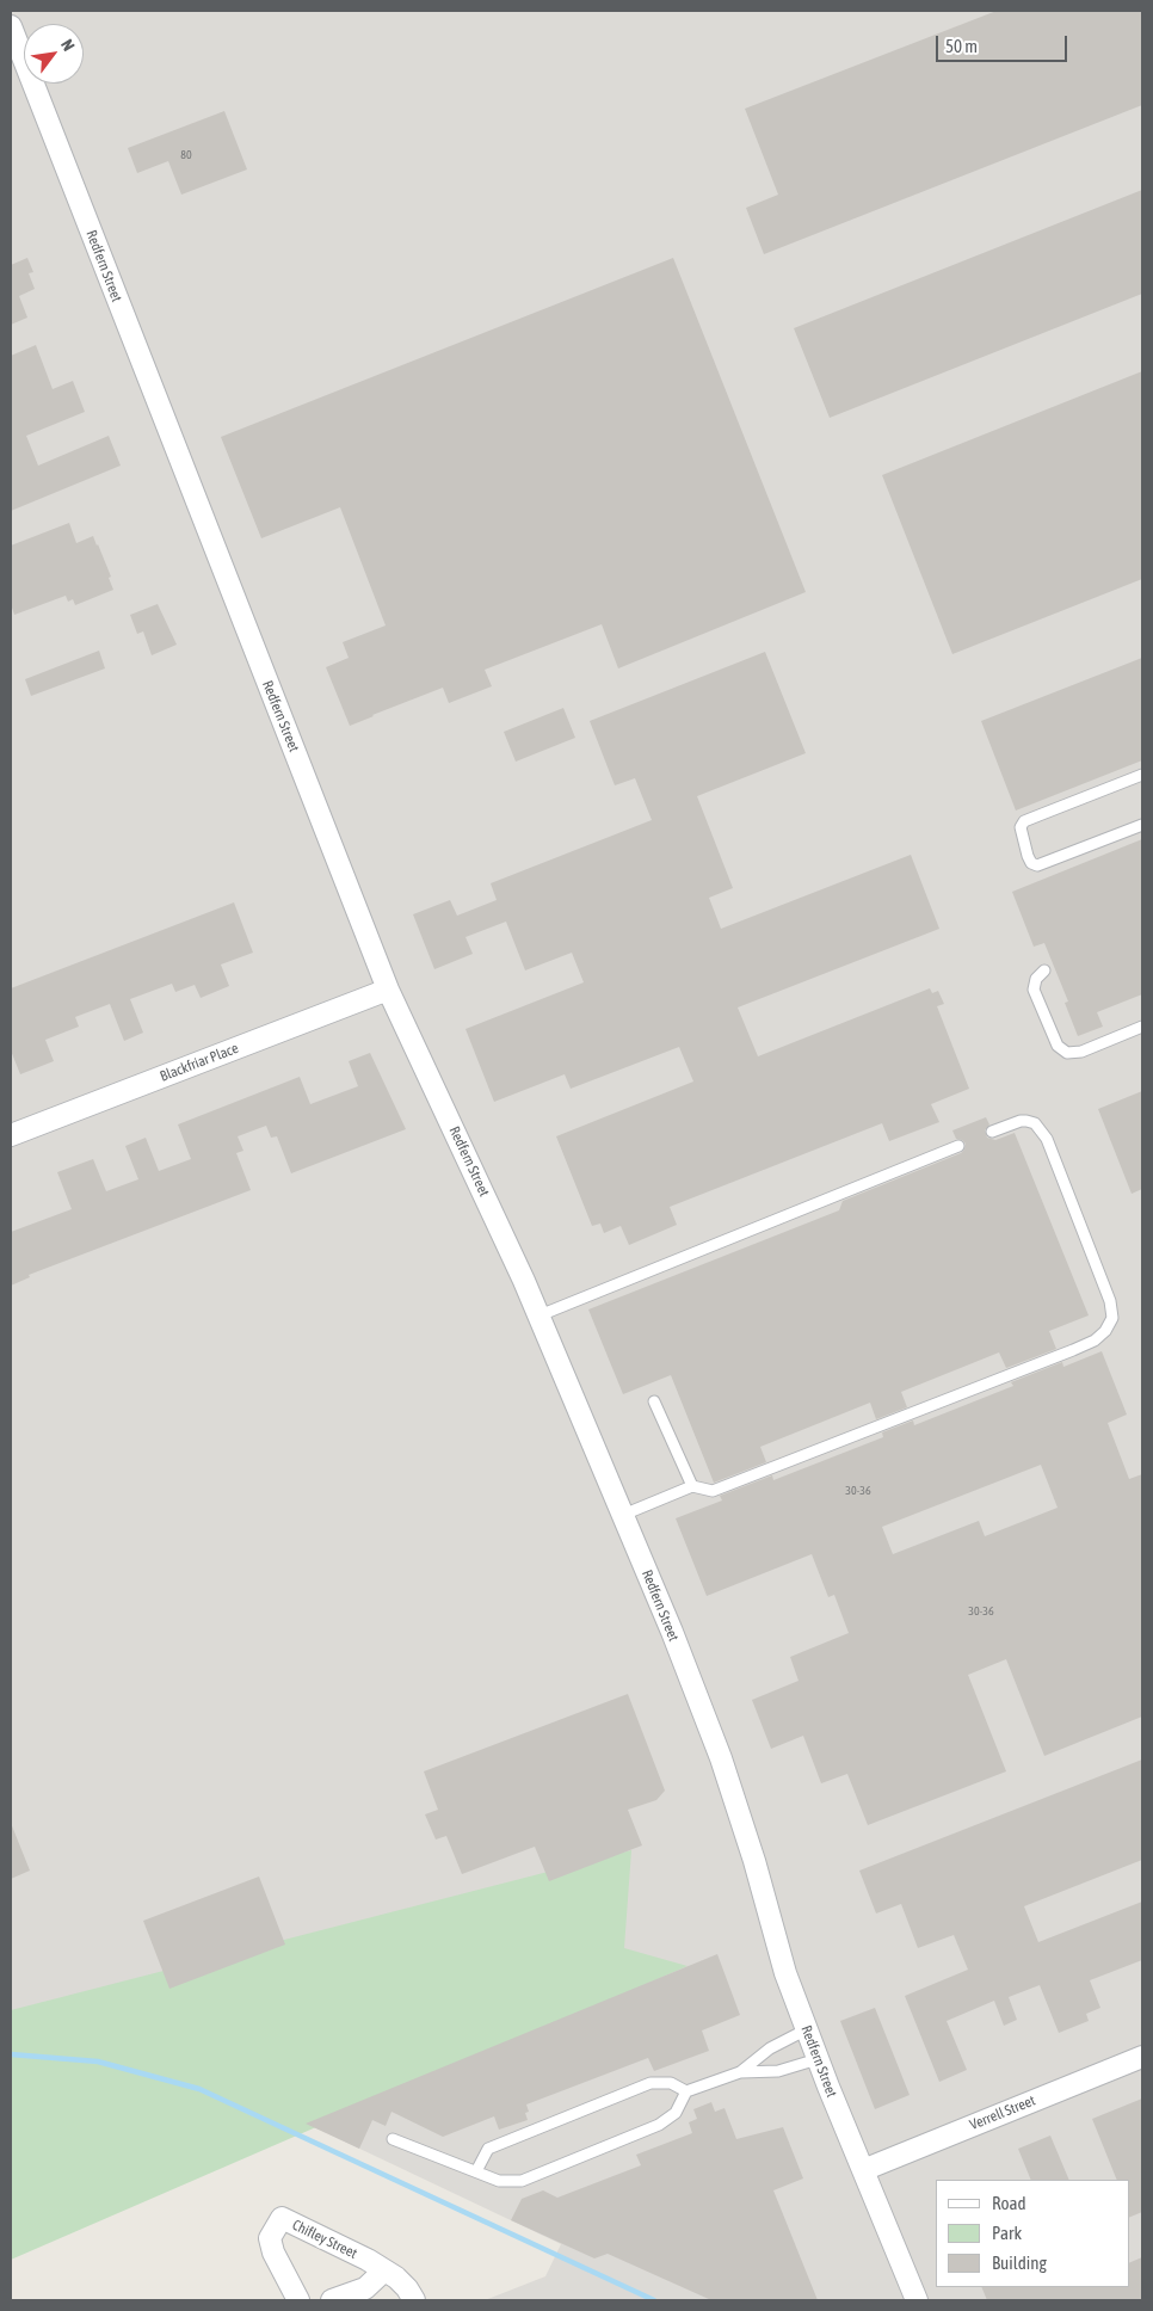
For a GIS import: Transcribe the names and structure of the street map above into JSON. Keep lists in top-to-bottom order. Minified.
{"streets":{"street":["Redfern Street","Blackfriar Place","Verrell Street","Chifley Street"]},"crossings":[["Redfern Street","Blackfriar Place"],["Redfern Street","Verrell Street"]],"house_numbers":["80","30-36","30-36"],"legend":["Road","Park","Building"],"scale_bar":"50 m","north":"top right"}
